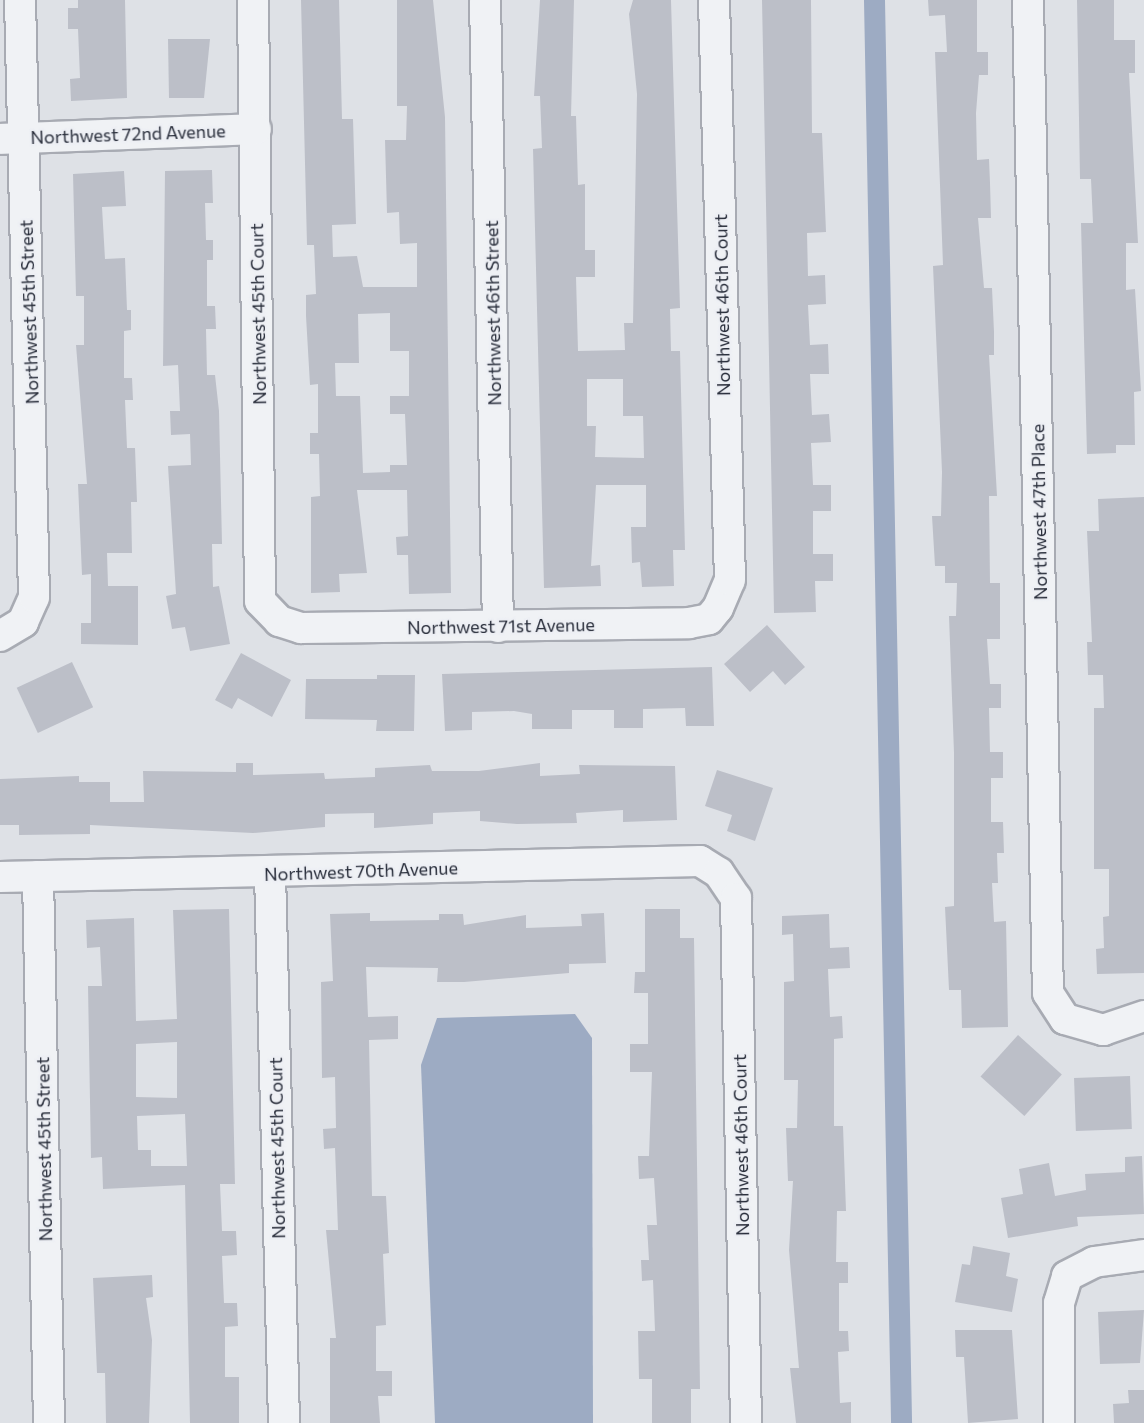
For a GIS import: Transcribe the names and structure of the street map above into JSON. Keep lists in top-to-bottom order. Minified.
{"streets":{"street":["Northwest 72nd Avenue","Northwest 46th Court","Northwest 45th Street","Northwest 46th Street","Northwest 45th Court","Northwest 47th Place","Northwest 71st Avenue","Northwest 70th Avenue"]},"crossings":[["Northwest 72nd Avenue","Northwest 45th Street"],["Northwest 72nd Avenue","Northwest 45th Court"],["Northwest 46th Court","Northwest 71st Avenue"],["Northwest 46th Court","Northwest 70th Avenue"],["Northwest 45th Street","Northwest 70th Avenue"],["Northwest 46th Street","Northwest 71st Avenue"],["Northwest 45th Court","Northwest 71st Avenue"],["Northwest 45th Court","Northwest 70th Avenue"]]}
